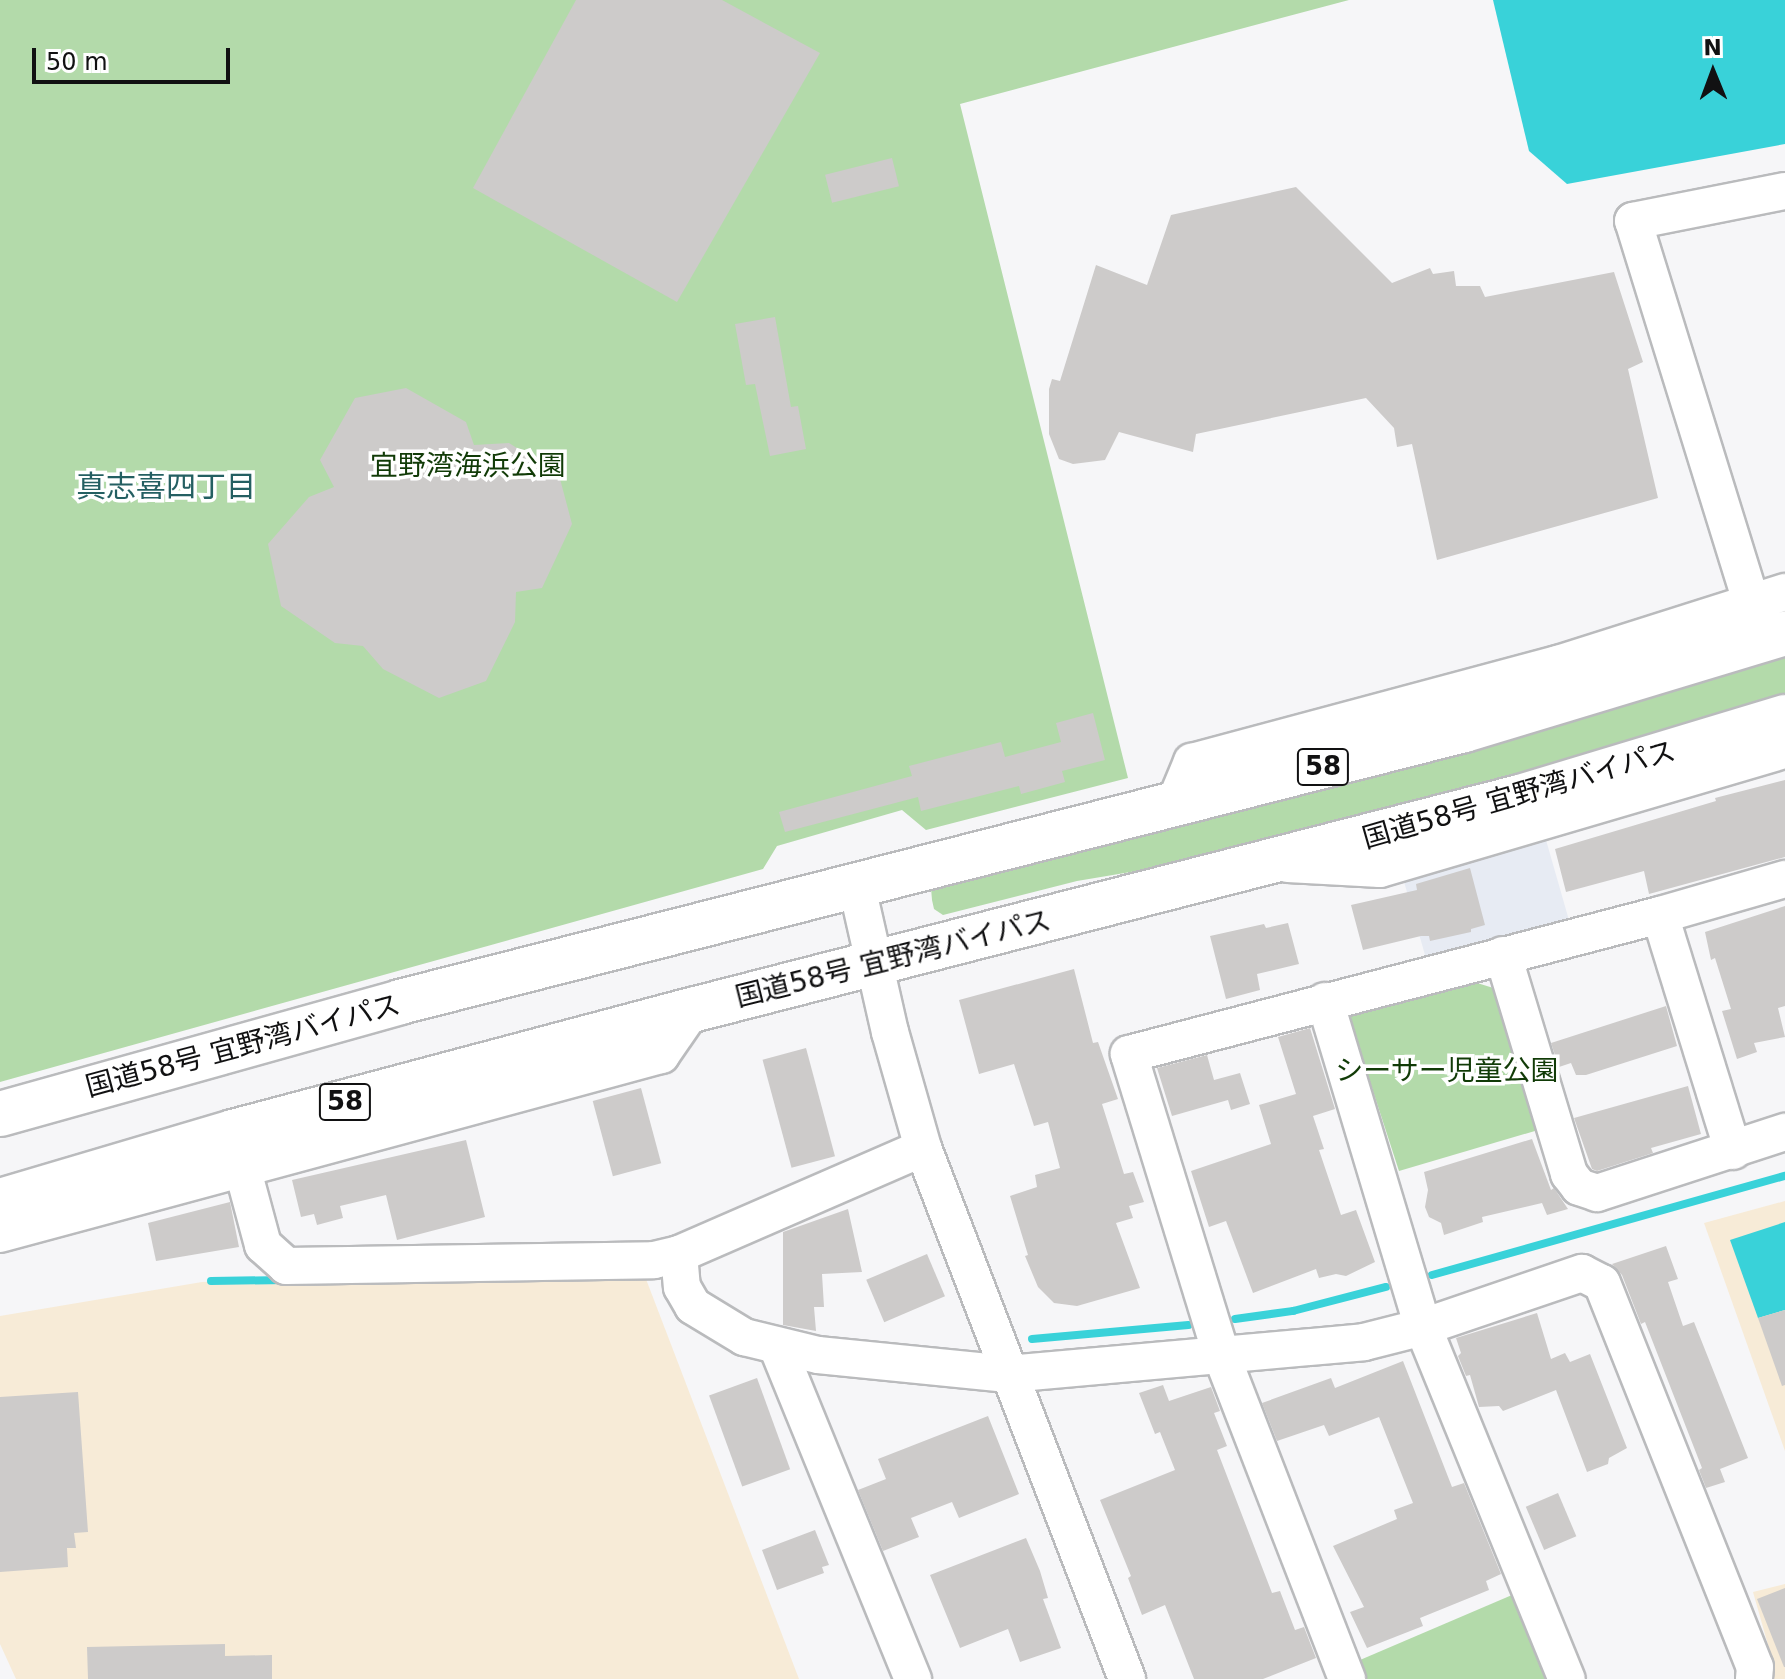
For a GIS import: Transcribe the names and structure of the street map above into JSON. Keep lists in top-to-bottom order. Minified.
{"streets":{"highway":["58","国道58号 宜野湾バイパス"]},"districts":["真志喜四丁目"],"parks":["宜野湾海浜公園","シーサー児童公園"],"scale_bar":"50 m","north":"top"}
